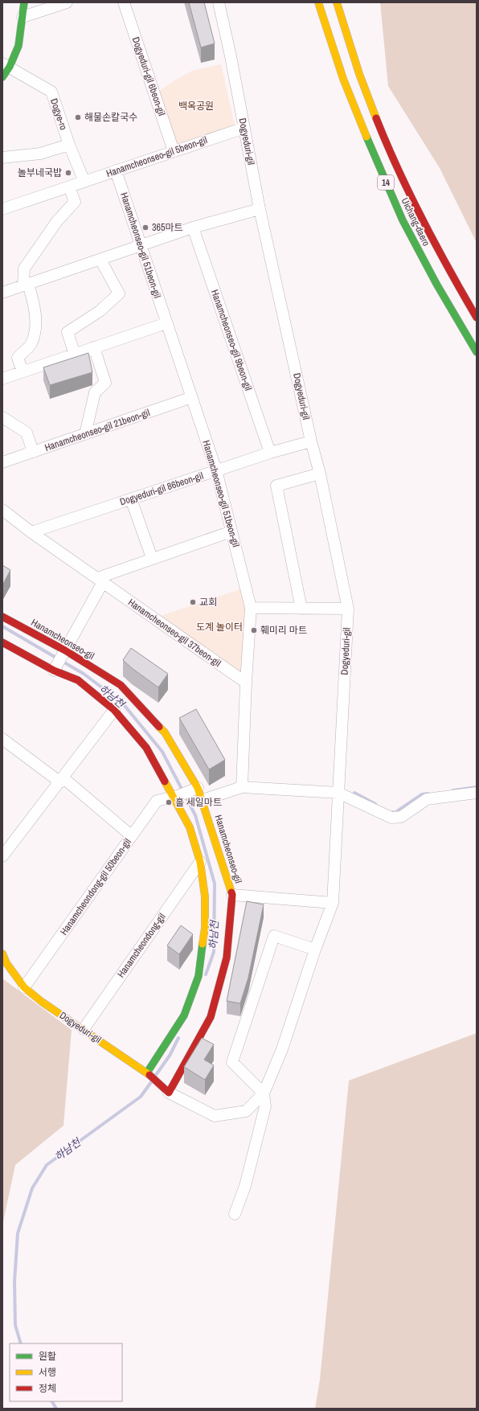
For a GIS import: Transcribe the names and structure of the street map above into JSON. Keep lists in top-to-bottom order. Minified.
{"streets":{"main road":["Dogyeduri-gil","14","Uichang-daero","Hanamcheonseo-gil"],"street":["Dogyeduri-gil 6beon-gil","Dogye-ro","Hanamcheonseo-gil 5beon-gil","Hanamcheonseo-gil 51beon-gil","Hanamcheonseo-gil 9beon-gil","Hanamcheonseo-gil 21beon-gil","Dogyeduri-gil 86beon-gil","Hanamcheonseo-gil 37beon-gil","Hanamcheondong-gil 50beon-gil","Hanamcheondong-gil"]},"crossings":[["Dogyeduri-gil 6beon-gil","Hanamcheonseo-gil 5beon-gil"],["Dogye-ro","Hanamcheonseo-gil 5beon-gil"],["Dogyeduri-gil","Hanamcheonseo-gil 5beon-gil"],["Dogyeduri-gil","Dogyeduri-gil 86beon-gil"],["Dogyeduri-gil","Hanamcheonseo-gil"],["Dogyeduri-gil","Hanamcheondong-gil 50beon-gil"],["Dogyeduri-gil","Hanamcheondong-gil"],["Hanamcheonseo-gil 5beon-gil","Hanamcheonseo-gil 51beon-gil"],["Hanamcheonseo-gil 51beon-gil","Hanamcheonseo-gil 21beon-gil"],["Hanamcheonseo-gil 51beon-gil","Dogyeduri-gil 86beon-gil"],["Hanamcheonseo-gil 51beon-gil","Hanamcheonseo-gil 37beon-gil"],["Hanamcheonseo-gil 9beon-gil","Dogyeduri-gil 86beon-gil"],["Hanamcheonseo-gil","Hanamcheondong-gil 50beon-gil"]],"water":["하남천"],"parks":["백옥공원","도계 놀이터"],"places":["해물손칼국수","놀부네국밥","365마트","교회","훼미리 마트","홀 세일마트"],"legend":["원활","서행","정체"]}
